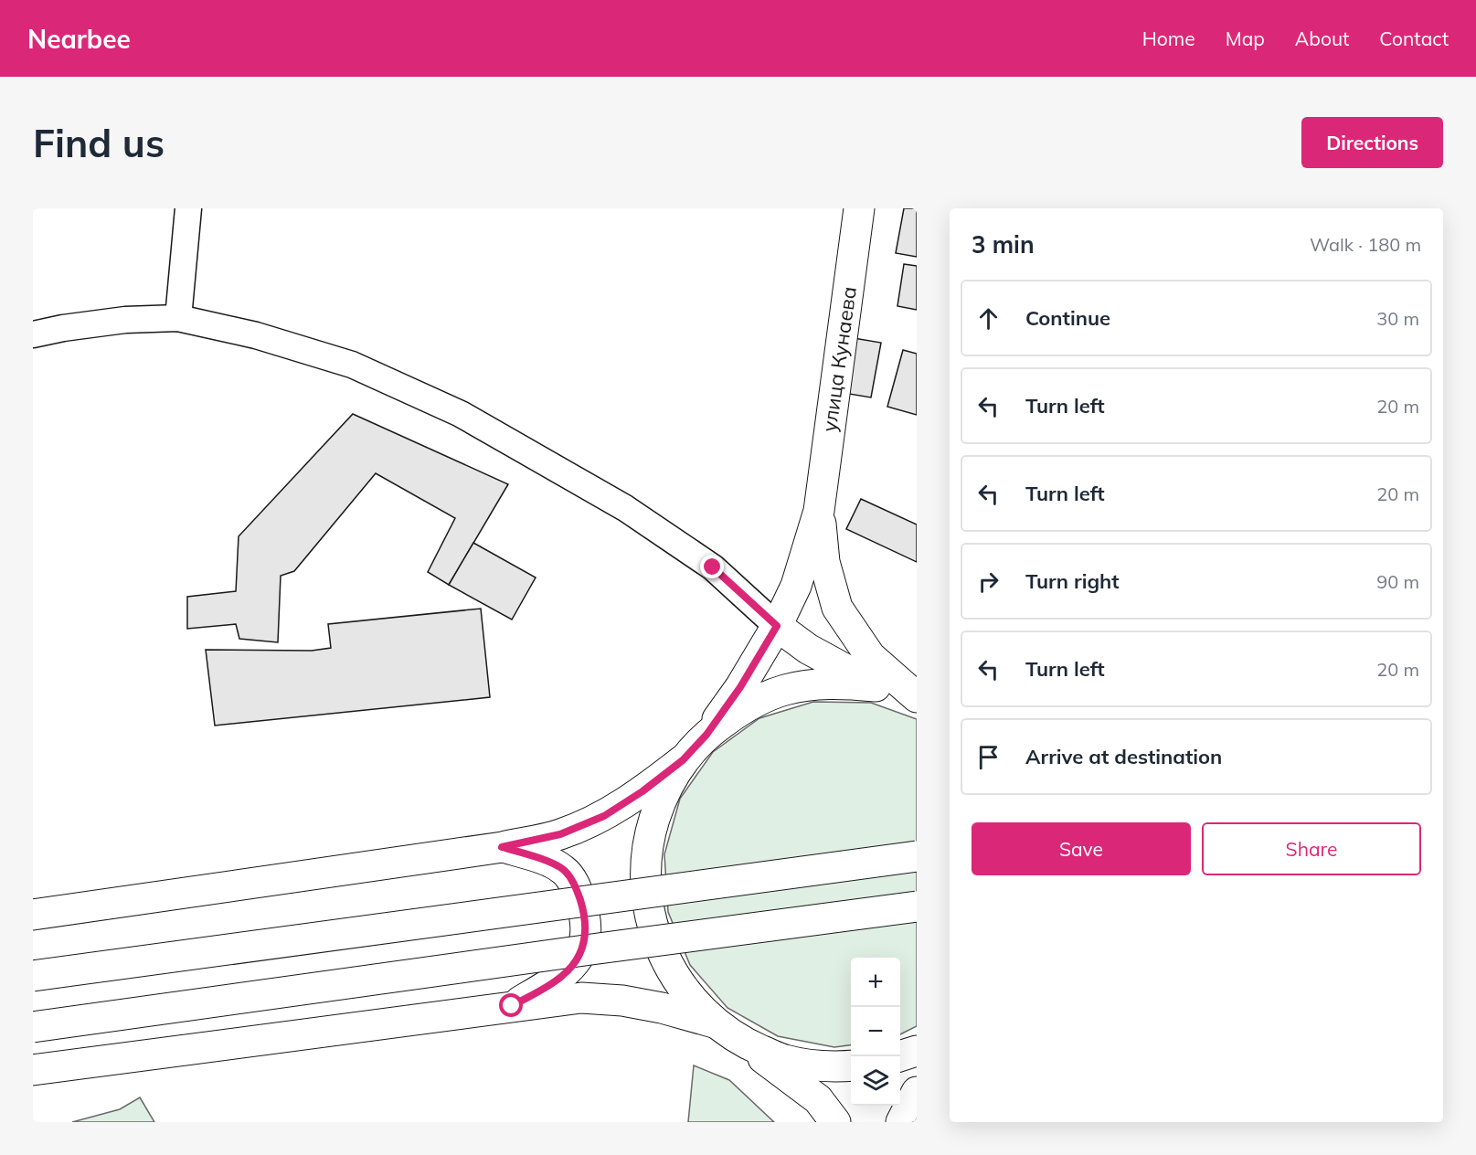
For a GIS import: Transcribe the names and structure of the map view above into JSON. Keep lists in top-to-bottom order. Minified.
{"streets":{"main road":["улица Кунаева"]},"page":{"header":"Nearbee","nav":["Home","Map","About","Contact"],"buttons":["Directions",["Save","Share"]],"title":"Find us","heading":["3 min","Walk · 180 m"],"list":[["Continue","30 m"],["Turn left","20 m"],["Turn left","20 m"],["Turn right","90 m"],["Turn left","20 m"],"Arrive at destination"],"map_buttons":["+","−"]}}
